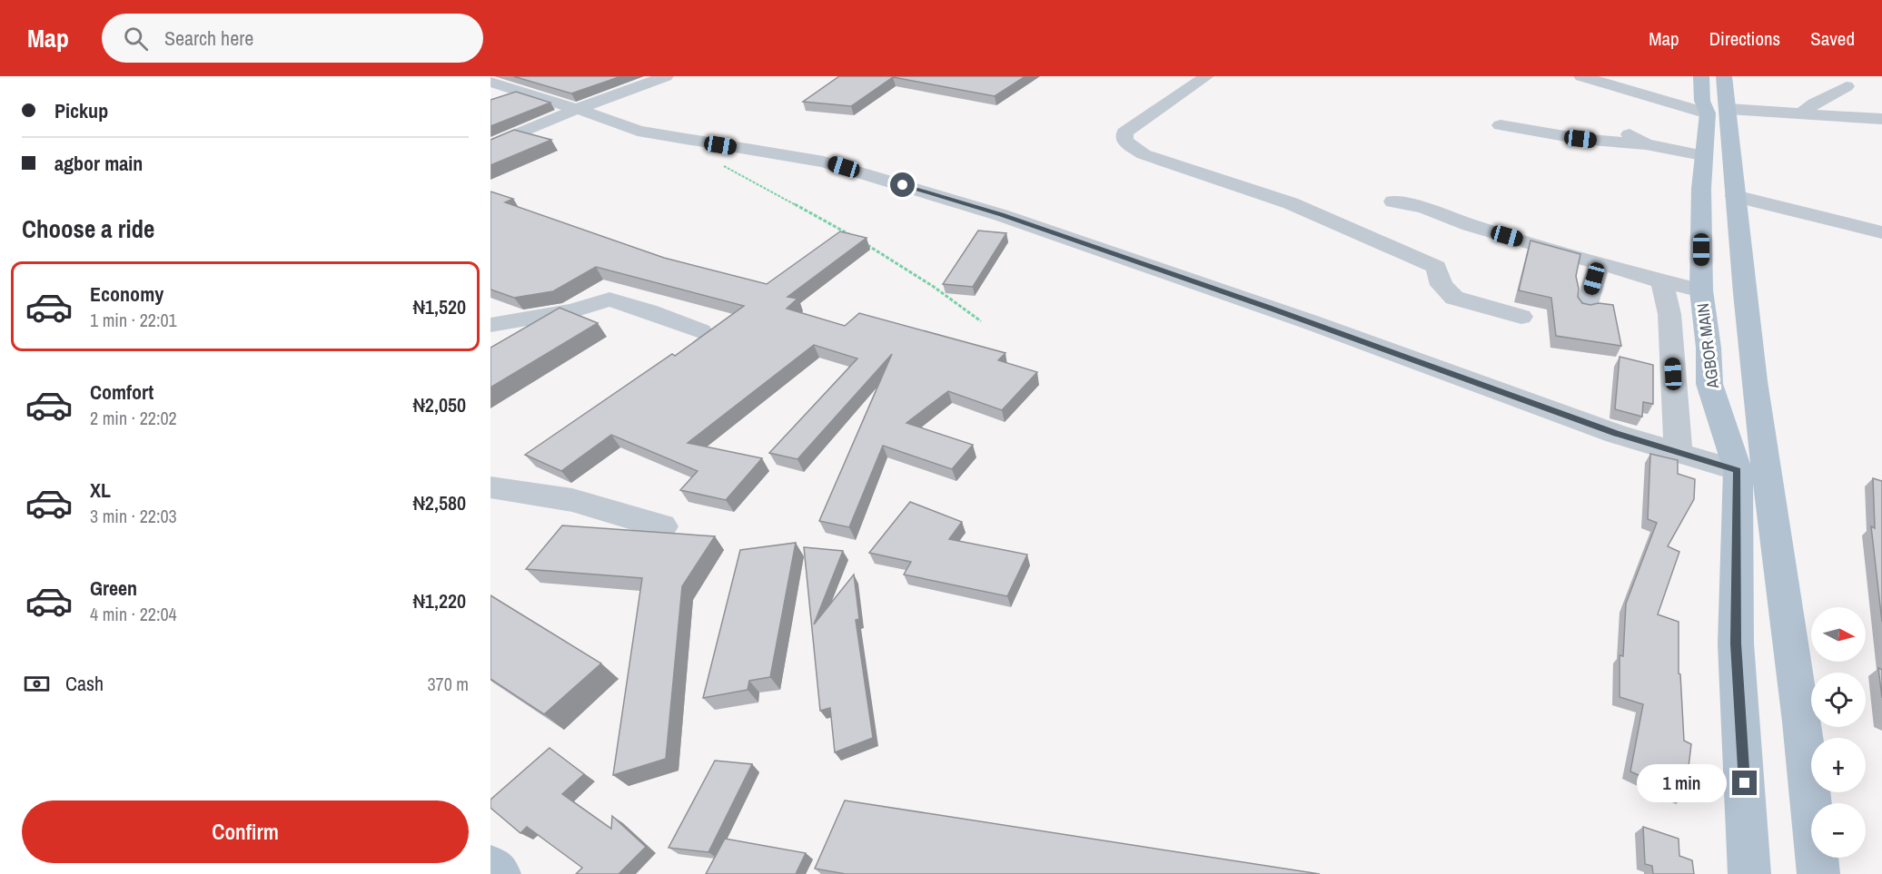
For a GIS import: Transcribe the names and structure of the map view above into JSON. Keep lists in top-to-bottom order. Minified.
{"streets":{"main road":["AGBOR MAIN"]},"north":"right","page":{"header":"Map","search":"Search here","nav":["Map","Directions","Saved"],"banner":["Pickup","agbor main"],"heading":"Choose a ride","list":[{"name":"Economy","note":"1 min · 22:01","value":"₦1,520"},{"name":"Comfort","note":"2 min · 22:02","value":"₦2,050"},{"name":"XL","note":"3 min · 22:03","value":"₦2,580"},{"name":"Green","note":"4 min · 22:04","value":"₦1,220"}],"map_buttons":["+","−"],"pay":["Cash","370 m"],"bubble":"1 min","buttons":"Confirm"}}
